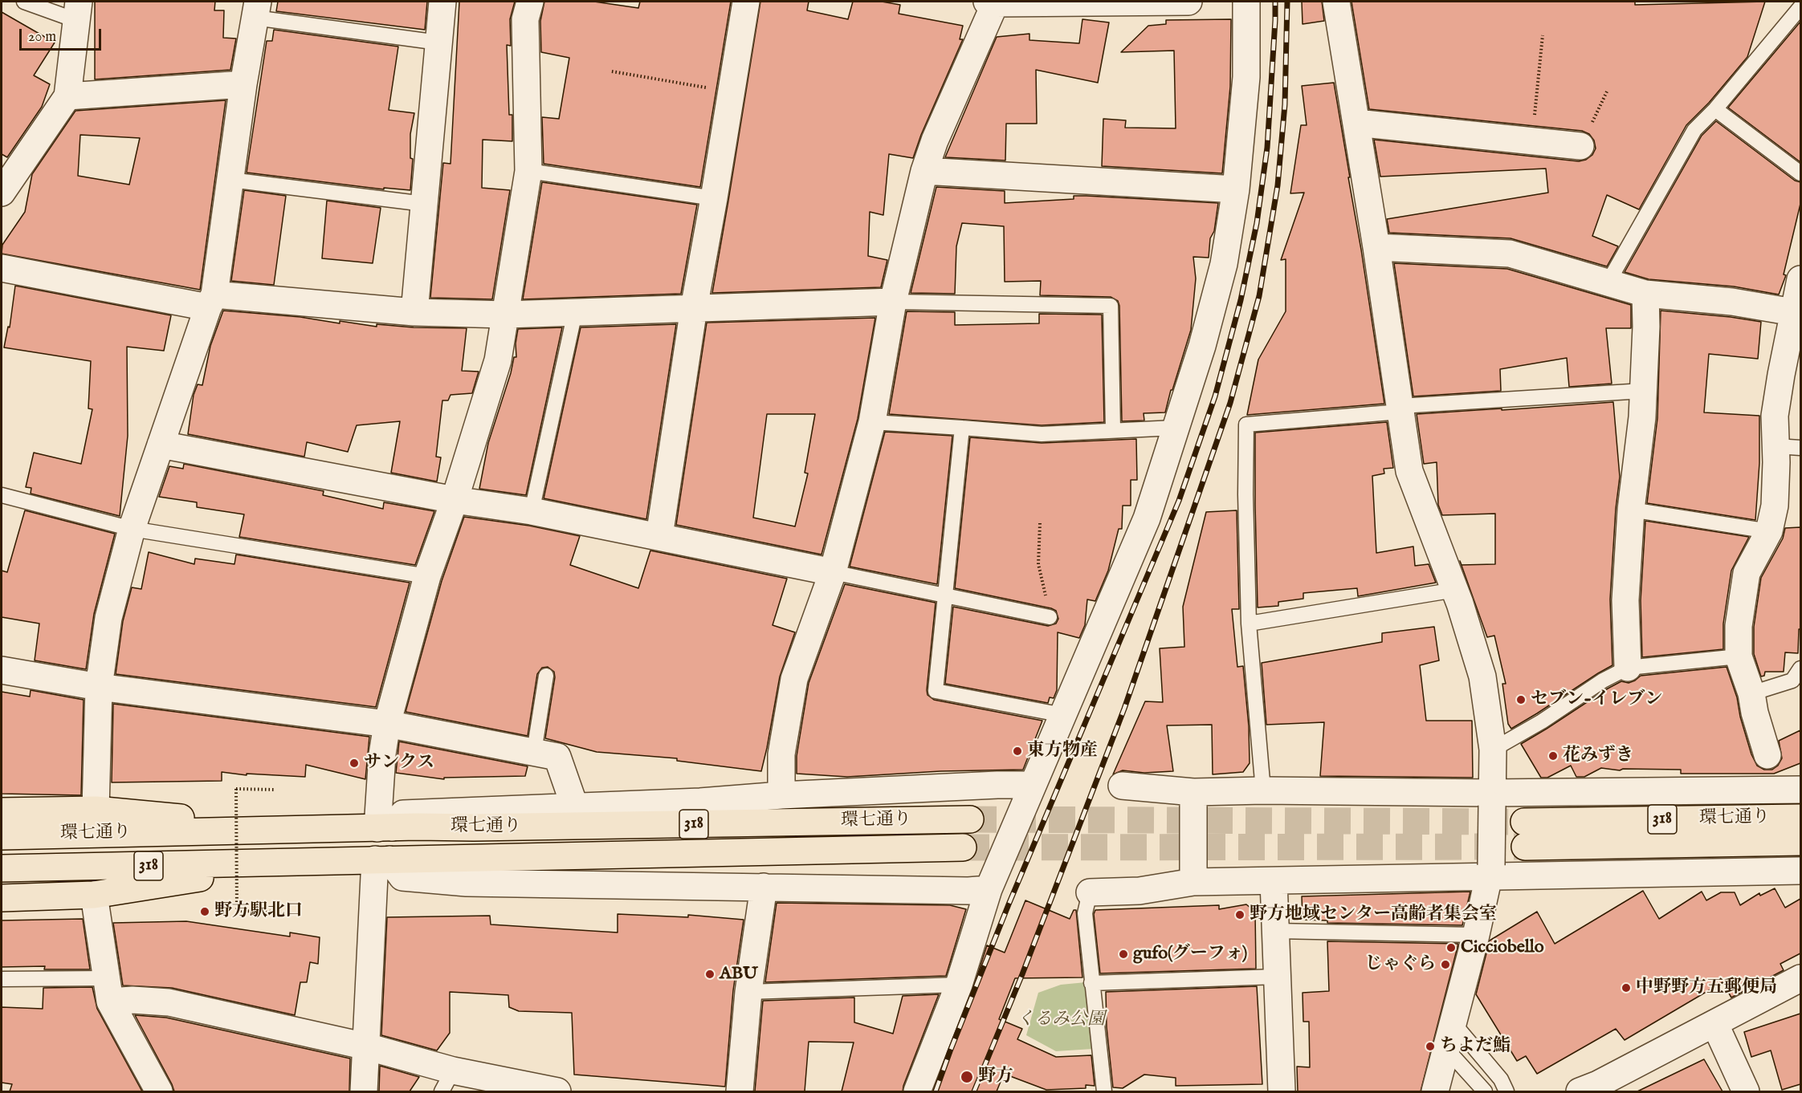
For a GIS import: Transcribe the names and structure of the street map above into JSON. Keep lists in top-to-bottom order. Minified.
{"streets":{"main road":["環七通り","318"]},"parks":["くるみ公園"],"places":["セブン-イレブン","東方物産","花みずき","サンクス","野方駅北口","野方地域センター高齢者集会室","Cicciobello","gufo(グーフォ)","じゃぐら","ABU","中野野方五郵便局","ちよだ鮨","野方"],"scale_bar":"20 m"}
